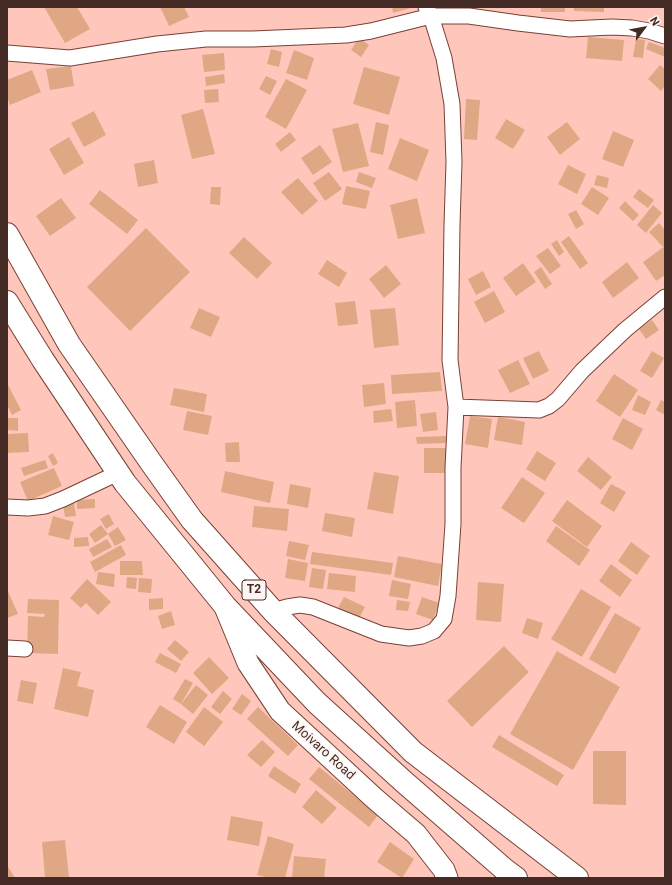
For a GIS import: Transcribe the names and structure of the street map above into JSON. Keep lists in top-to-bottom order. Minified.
{"streets":{"highway":["T2"],"street":["Moivaro Road"]},"crossings":[["T2","Moivaro Road"]],"north":"top right"}
